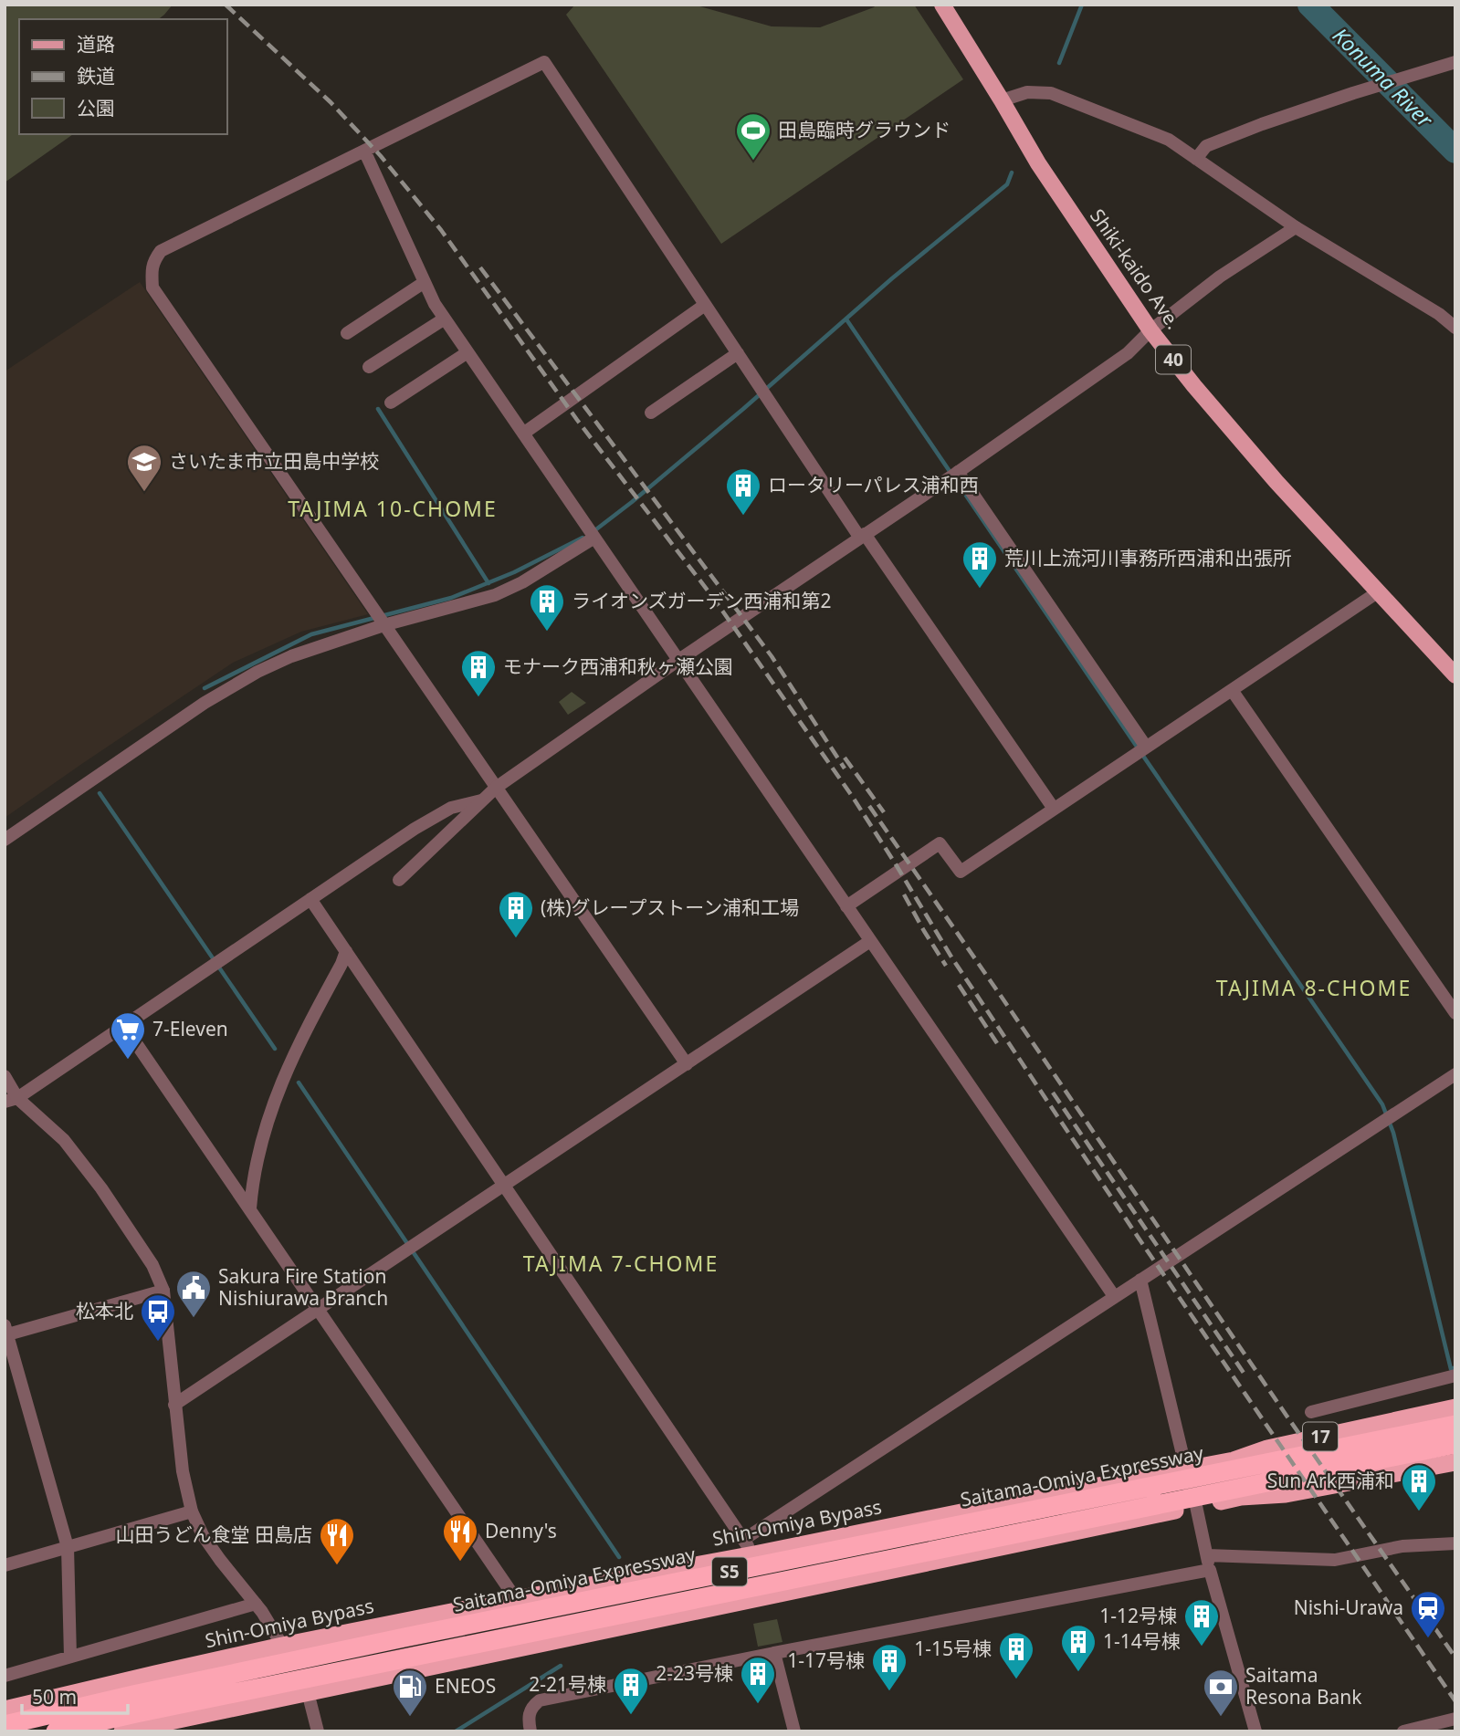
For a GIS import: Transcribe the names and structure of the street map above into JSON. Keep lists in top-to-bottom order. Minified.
{"streets":{"highway":["17","Saitama-Omiya Expressway","Shin-Omiya Bypass","S5"],"main road":["Shiki-kaido Ave.","40"]},"crossings":[["17","Shin-Omiya Bypass"]],"districts":["TAJIMA 10-CHOME","TAJIMA 8-CHOME","TAJIMA 7-CHOME"],"water":["Konuma River"],"places":{"sports":["田島臨時グラウンド"],"school or university":["さいたま市立田島中学校"],"building":["ロータリーパレス浦和西","荒川上流河川事務所西浦和出張所","ライオンズガーデン西浦和第2","モナーク西浦和秋ヶ瀬公園","(株)グレープストーン浦和工場","Sun Ark西浦和","1-12号棟","1-14号棟","1-15号棟","1-17号棟","2-23号棟","2-21号棟"],"supermarket":["7-Eleven"],"public building":["Sakura Fire Station Nishiurawa Branch"],"bus stop":["松本北"],"restaurant":["Denny's","山田うどん食堂 田島店"],"station":["Nishi-Urawa"],"fuel station":["ENEOS"],"bank":["Saitama Resona Bank"]},"legend":["道路","鉄道","公園"],"scale_bar":"50 m"}
